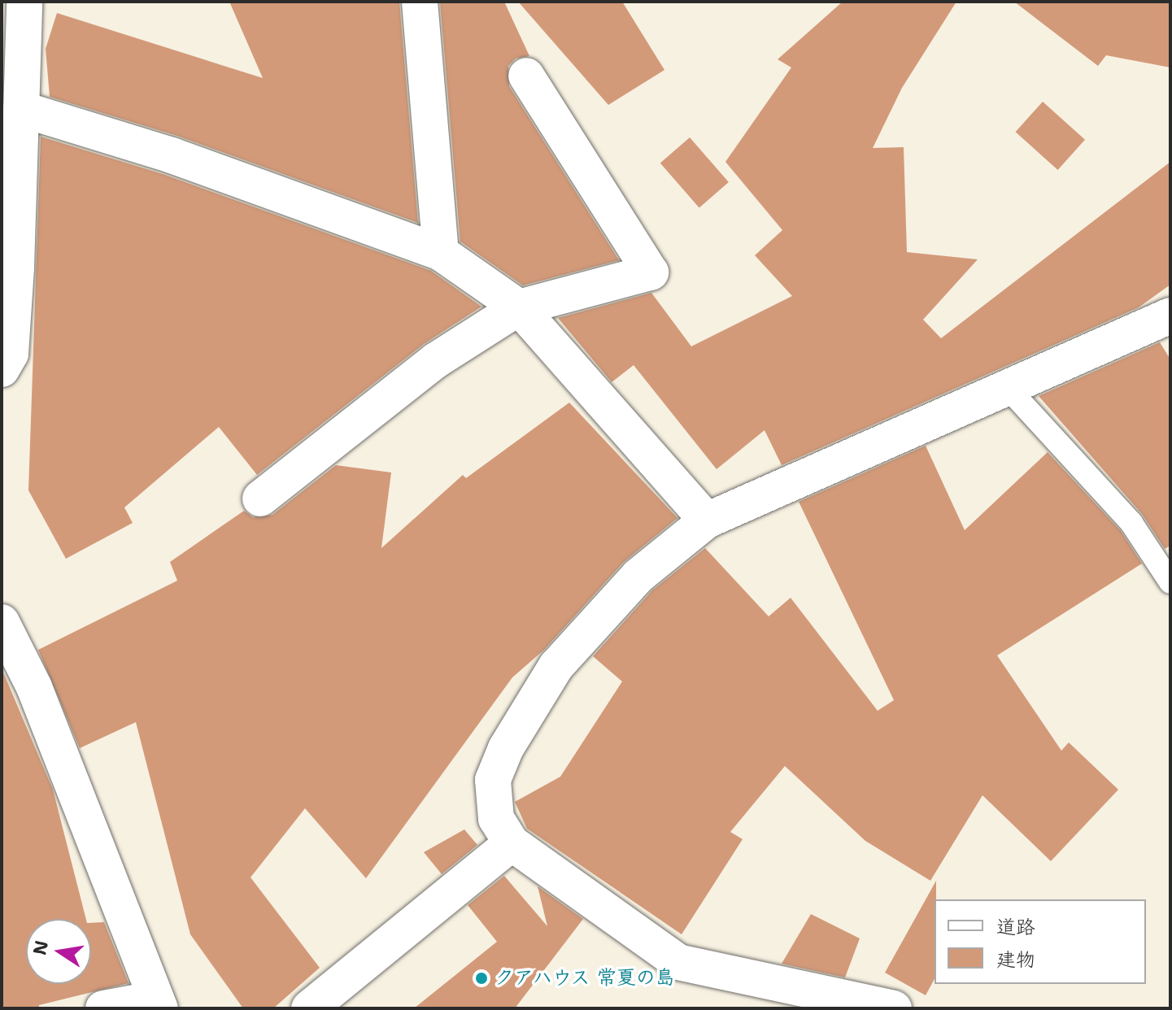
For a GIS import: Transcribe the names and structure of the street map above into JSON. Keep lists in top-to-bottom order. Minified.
{"places":["クアハウス 常夏の島"],"legend":["道路","建物"],"north":"left"}
